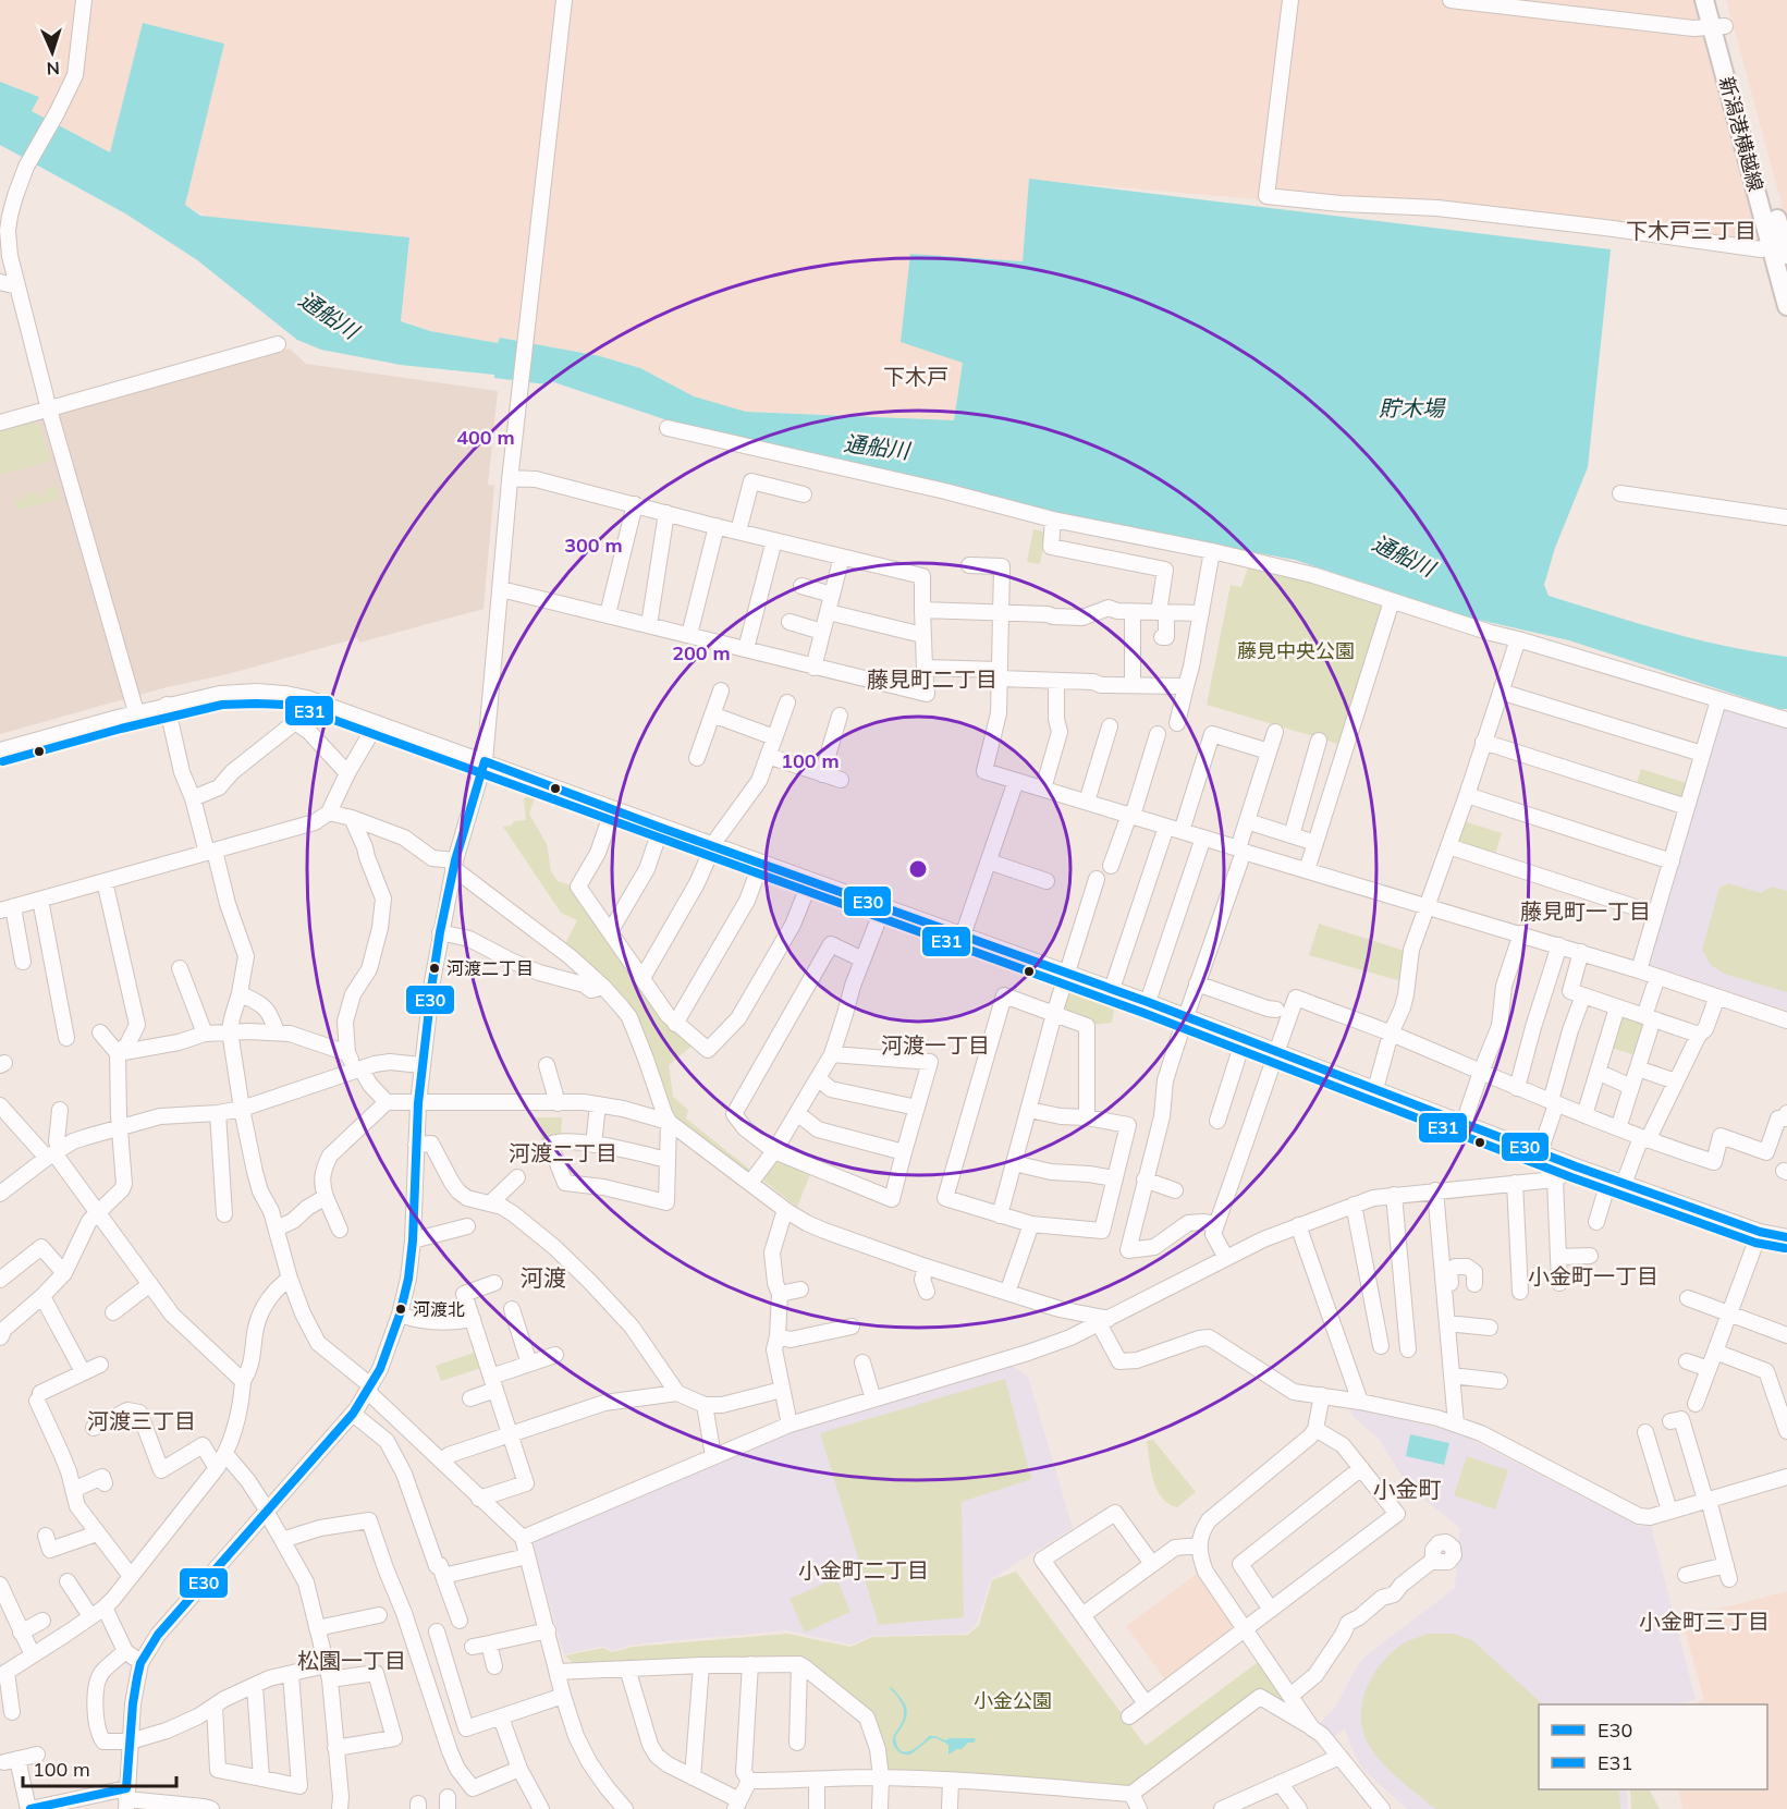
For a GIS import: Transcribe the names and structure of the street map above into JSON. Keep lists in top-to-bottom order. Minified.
{"streets":{"main road":["新潟港横越線"]},"districts":["下木戸三丁目","下木戸","藤見町二丁目","藤見町一丁目","河渡一丁目","河渡二丁目","小金町一丁目","河渡","河渡三丁目","小金町","小金町二丁目","小金町三丁目","松園一丁目"],"water":["通船川","貯木場"],"parks":["藤見中央公園","小金公園"],"places":["河渡二丁目","河渡北"],"lines":["transit line E31","transit line E30"],"legend":["E30","E31"],"scale_bar":"100 m","north":"bottom","rings":["400 m","300 m","200 m","100 m"]}
